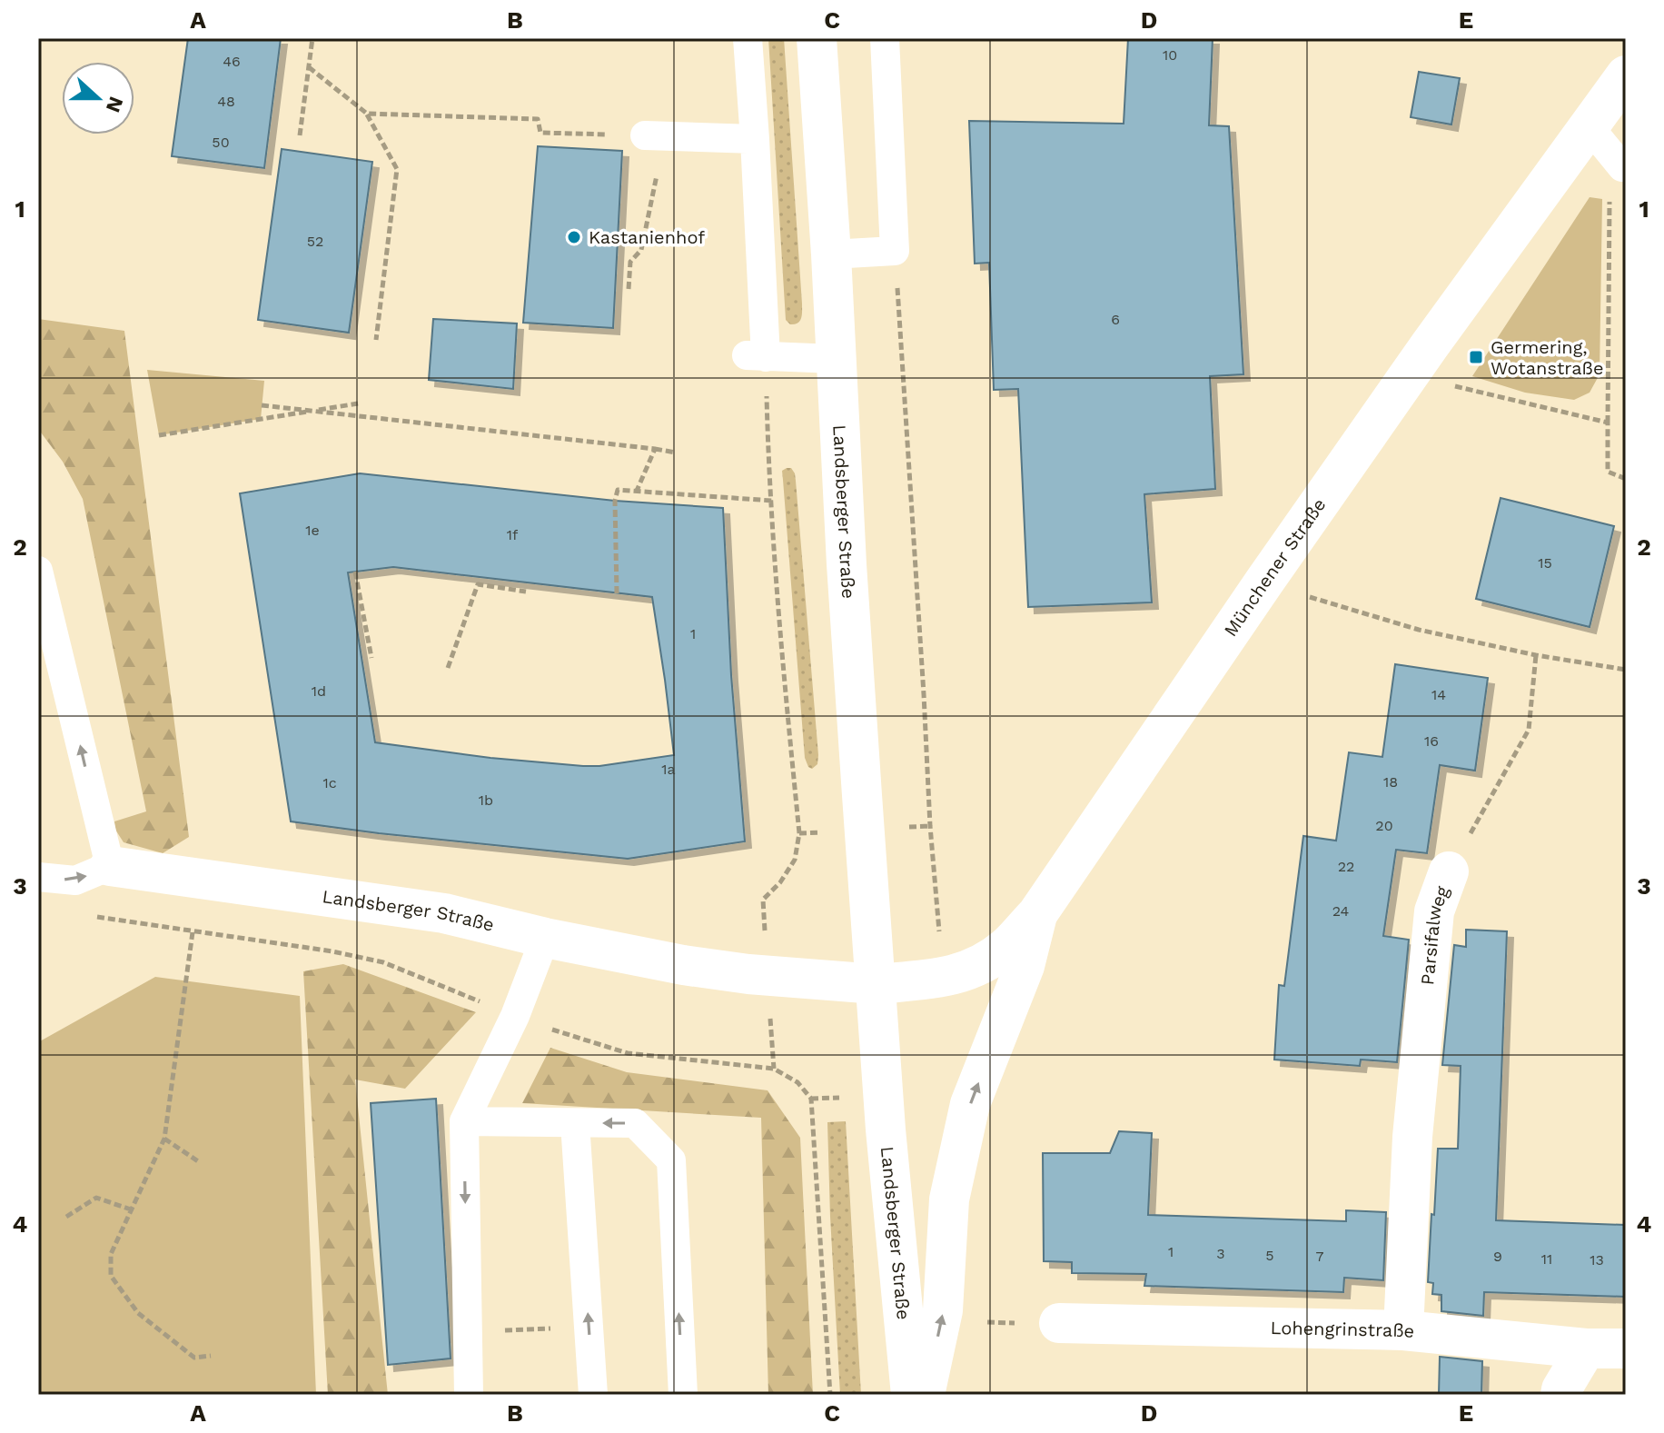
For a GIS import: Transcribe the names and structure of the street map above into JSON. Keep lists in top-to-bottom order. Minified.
{"streets":{"street":["Landsberger Straße","Münchener Straße","Parsifalweg","Lohengrinstraße"]},"crossings":[["Landsberger Straße","Münchener Straße"],["Parsifalweg","Lohengrinstraße"]],"places":{"other":["Kastanienhof"],"transit":["Germering, Wotanstraße"]},"house_numbers":["10","46","48","50","52","6","1e","1f","15","1","1d","14","16","1a","18","1c","1b","20","22","24","1","3","5","7","9","11","13"],"north":"right","grid":{"columns":["A","B","C","D","E"],"rows":["1","2","3","4"]}}
